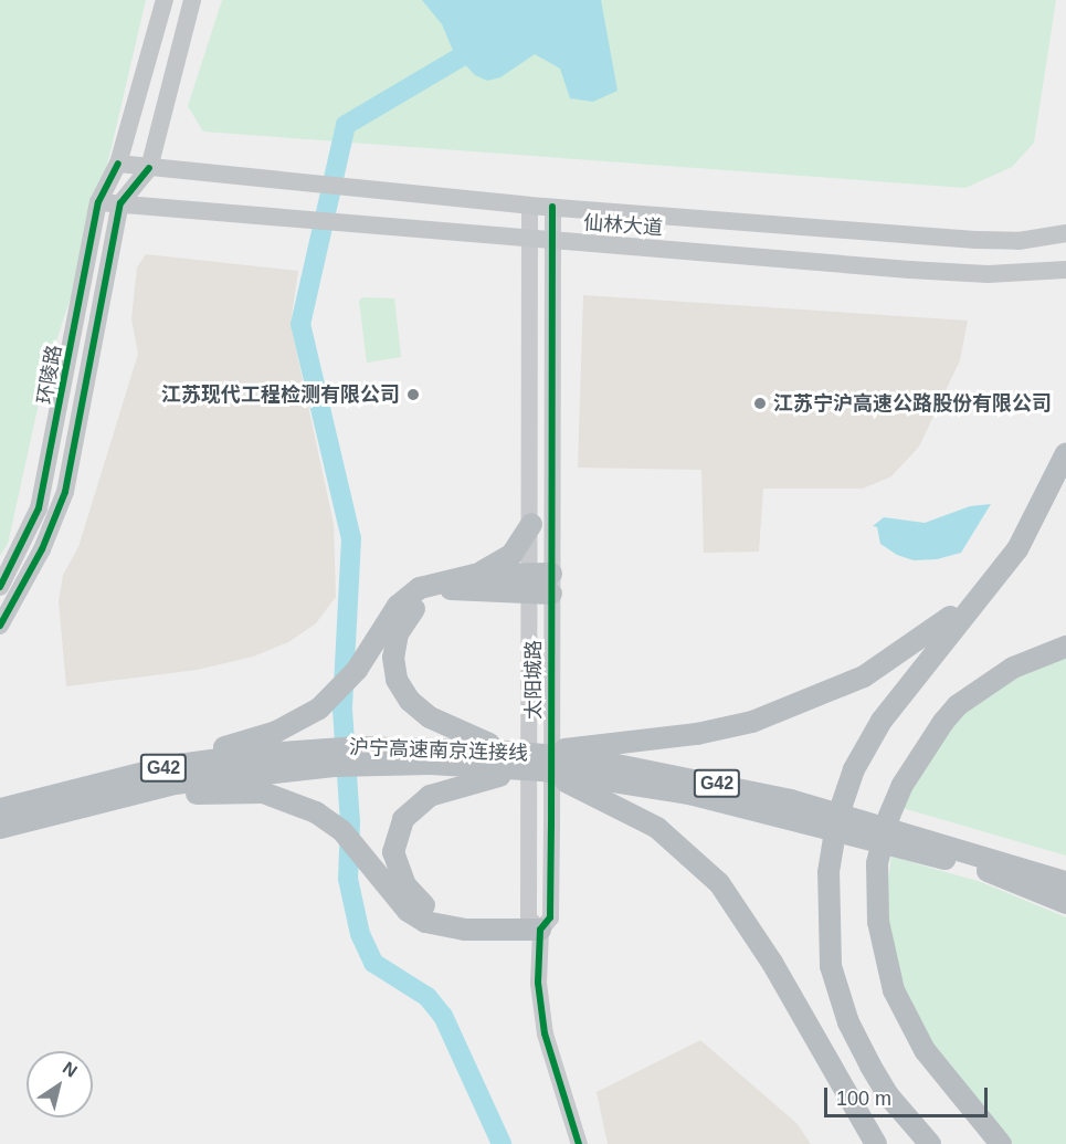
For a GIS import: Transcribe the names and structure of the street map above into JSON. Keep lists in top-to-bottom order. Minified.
{"streets":{"highway":["沪宁高速南京连接线","G42"],"main road":["仙林大道","环陵路"],"street":["太阳城路"]},"crossings":[["仙林大道","环陵路"],["仙林大道","太阳城路"]],"places":["江苏现代工程检测有限公司","江苏宁沪高速公路股份有限公司"],"scale_bar":"100 m","north":"top right"}
